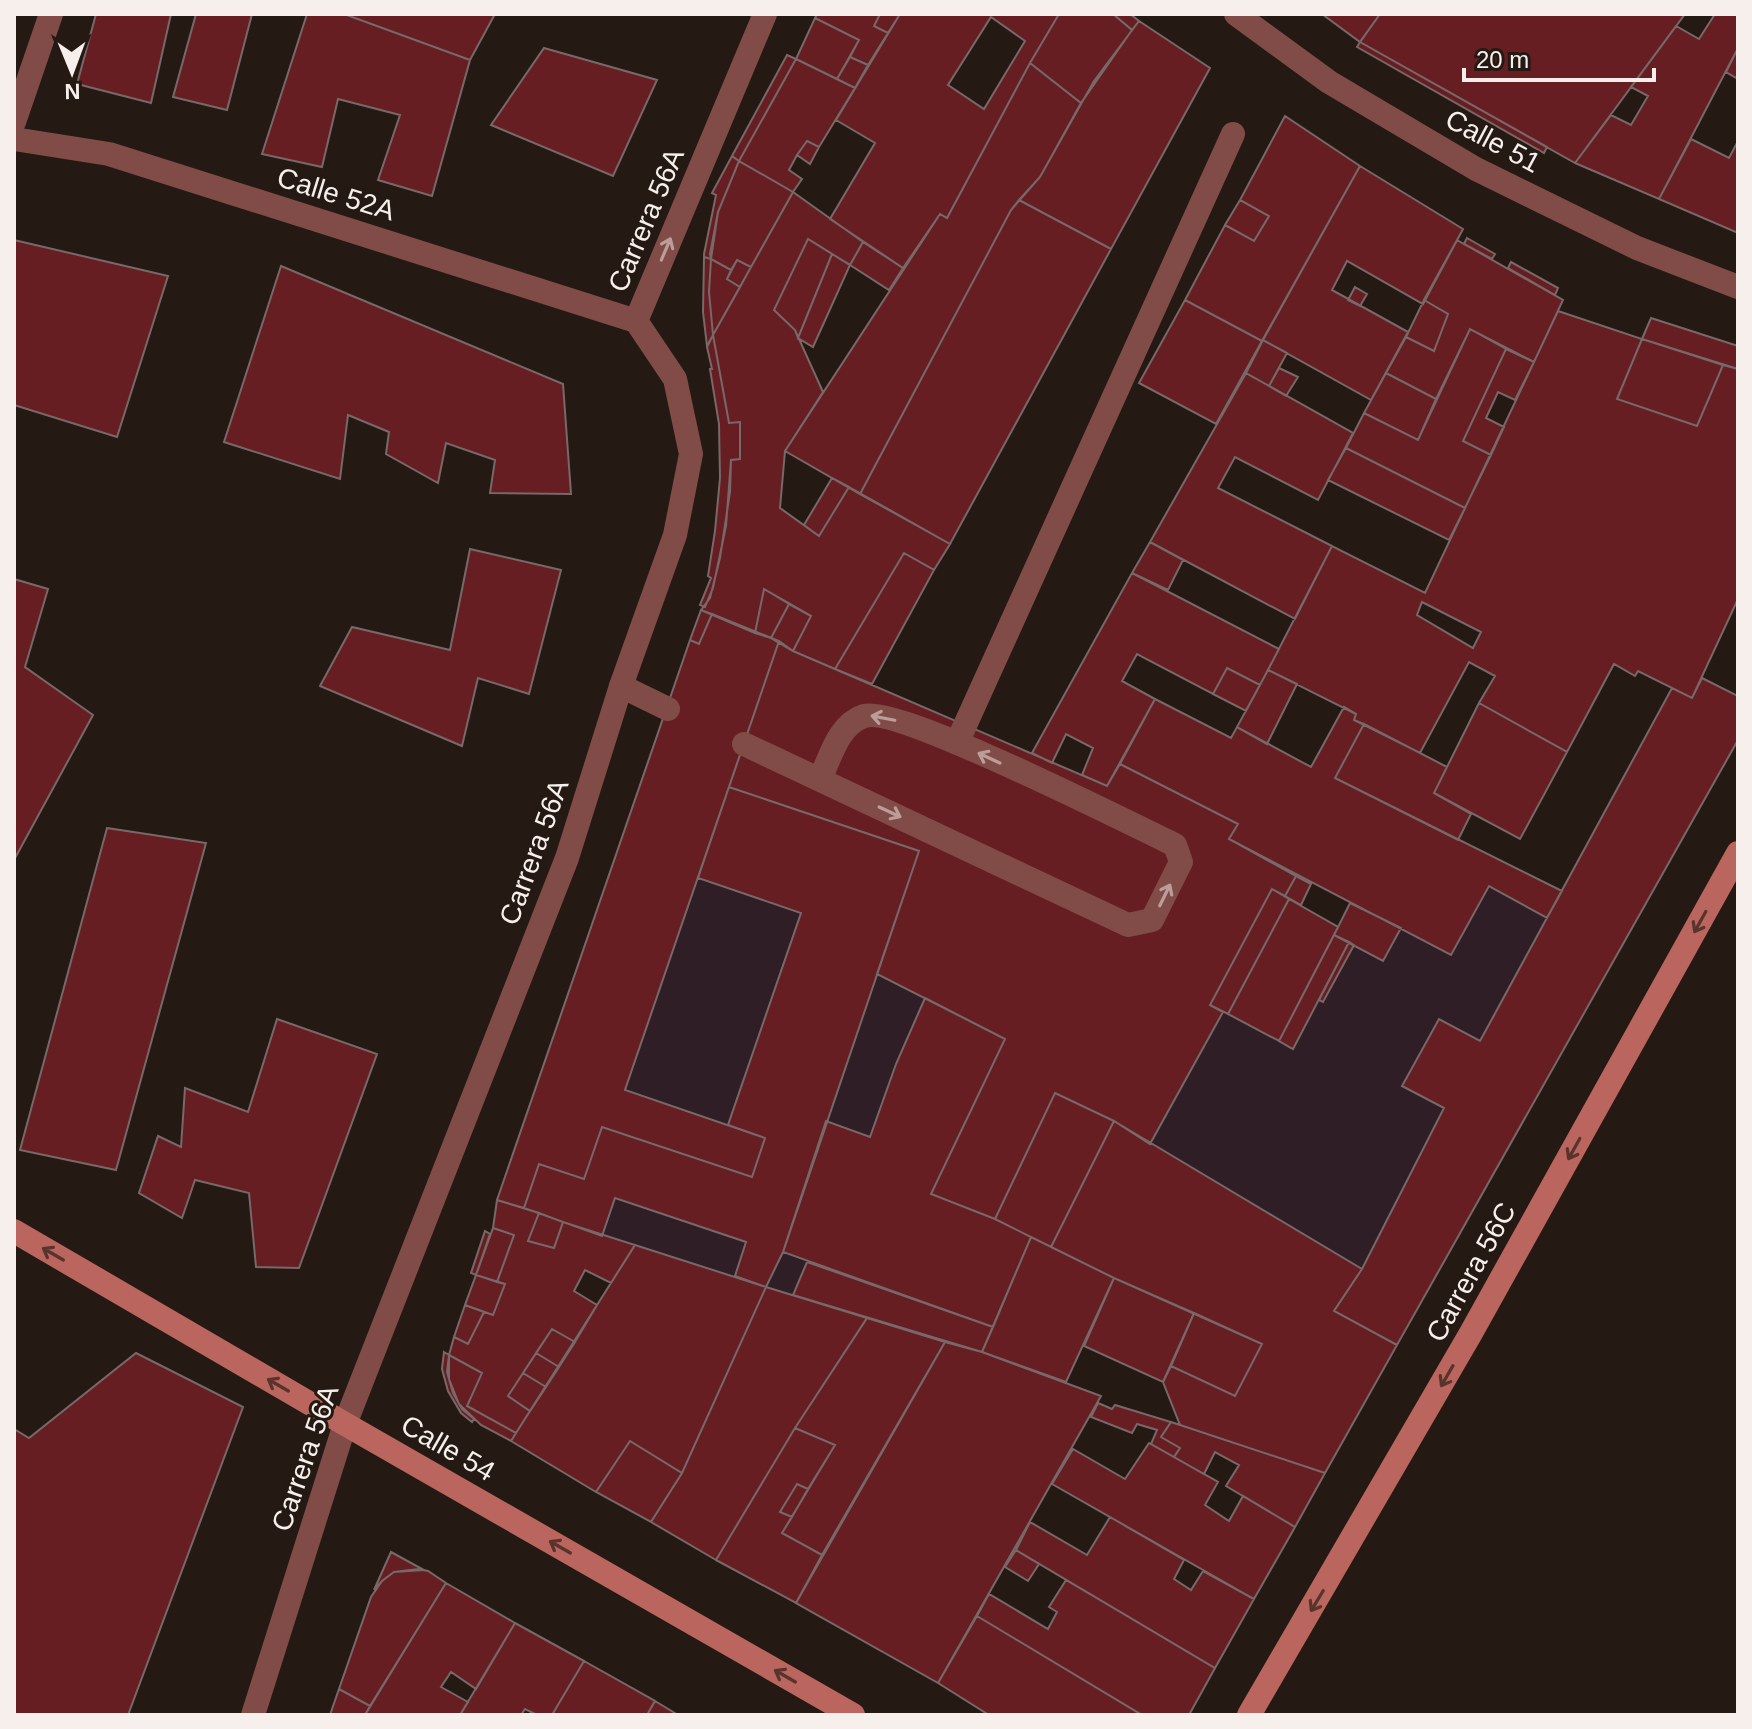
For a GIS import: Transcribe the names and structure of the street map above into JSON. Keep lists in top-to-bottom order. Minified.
{"streets":{"street":["Calle 51","Calle 52A","Carrera 56A","Carrera 56C","Calle 54"]},"crossings":[["Calle 52A","Carrera 56A"],["Carrera 56A","Calle 54"]],"one_way":["Carrera 56C","Calle 54"],"scale_bar":"20 m","north":"bottom"}
